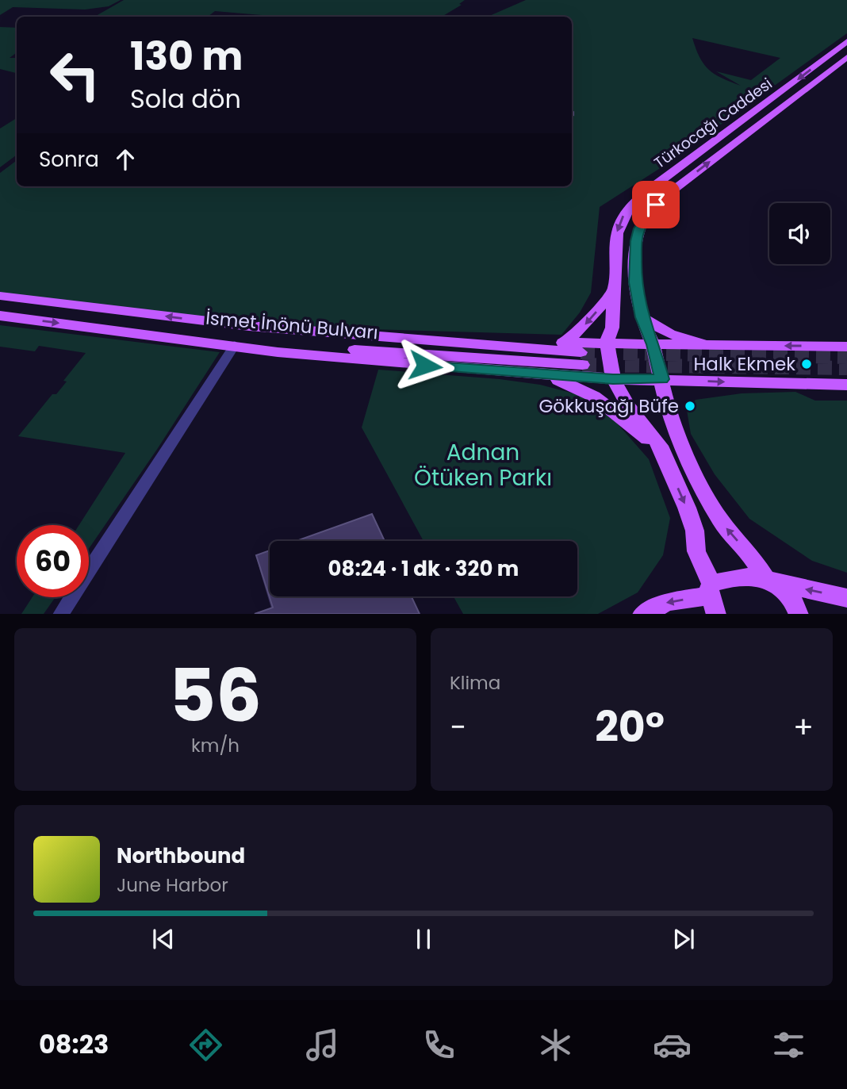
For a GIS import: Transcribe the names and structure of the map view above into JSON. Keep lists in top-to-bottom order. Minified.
{"streets":{"main road":["Türkocağı Caddesi","İsmet İnönü Bulvarı"]},"parks":["Adnan Ötüken Parkı"],"places":["Halk Ekmek","Gökkuşağı Büfe"],"page":{"turn":["130 m","Sola dön"],"then":"Sonra","limit":"60","trip":"08:24 · 1 dk · 320 m","tile":[["56","km/h"],"Klima"],"heat":["−","20°","+"],"song":["Northbound","June Harbor"],"tabs":"08:23"}}
